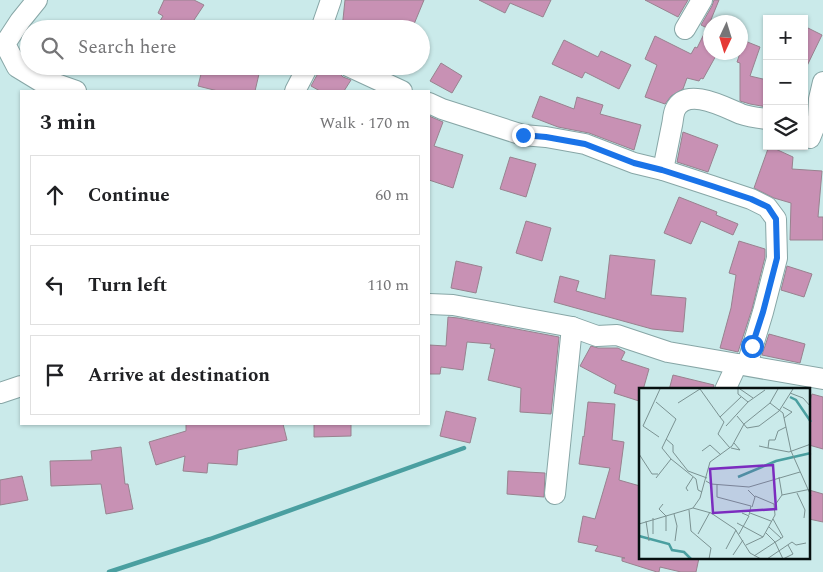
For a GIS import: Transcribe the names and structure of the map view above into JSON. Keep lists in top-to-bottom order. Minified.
{"north":"bottom","page":{"map_buttons":["+","−"],"search":"Search here","heading":["3 min","Walk · 170 m"],"list":[["Continue","60 m"],["Turn left","110 m"],"Arrive at destination"]}}
